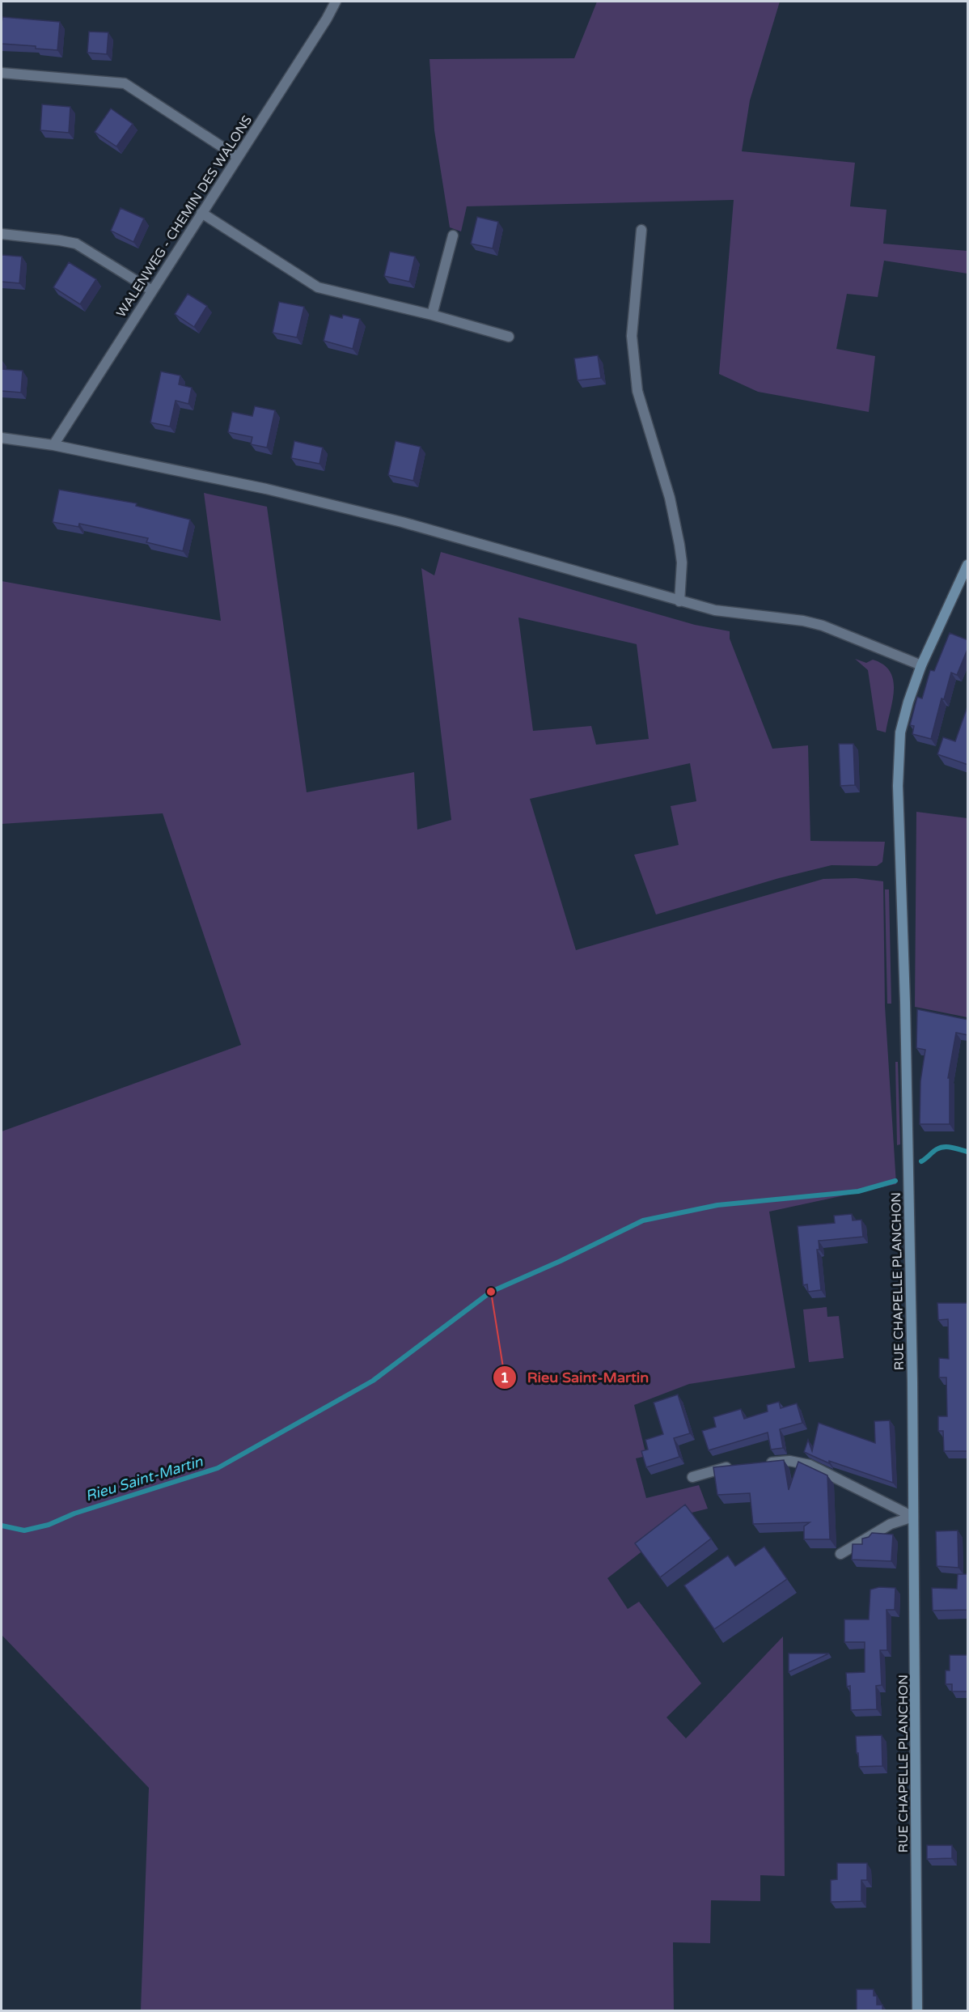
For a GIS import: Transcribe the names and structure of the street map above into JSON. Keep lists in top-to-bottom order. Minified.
{"streets":{"street":["WALENWEG - CHEMIN DES WALONS","RUE CHAPELLE PLANCHON"]},"water":["Rieu Saint-Martin"],"places":["Rieu Saint-Martin"]}
